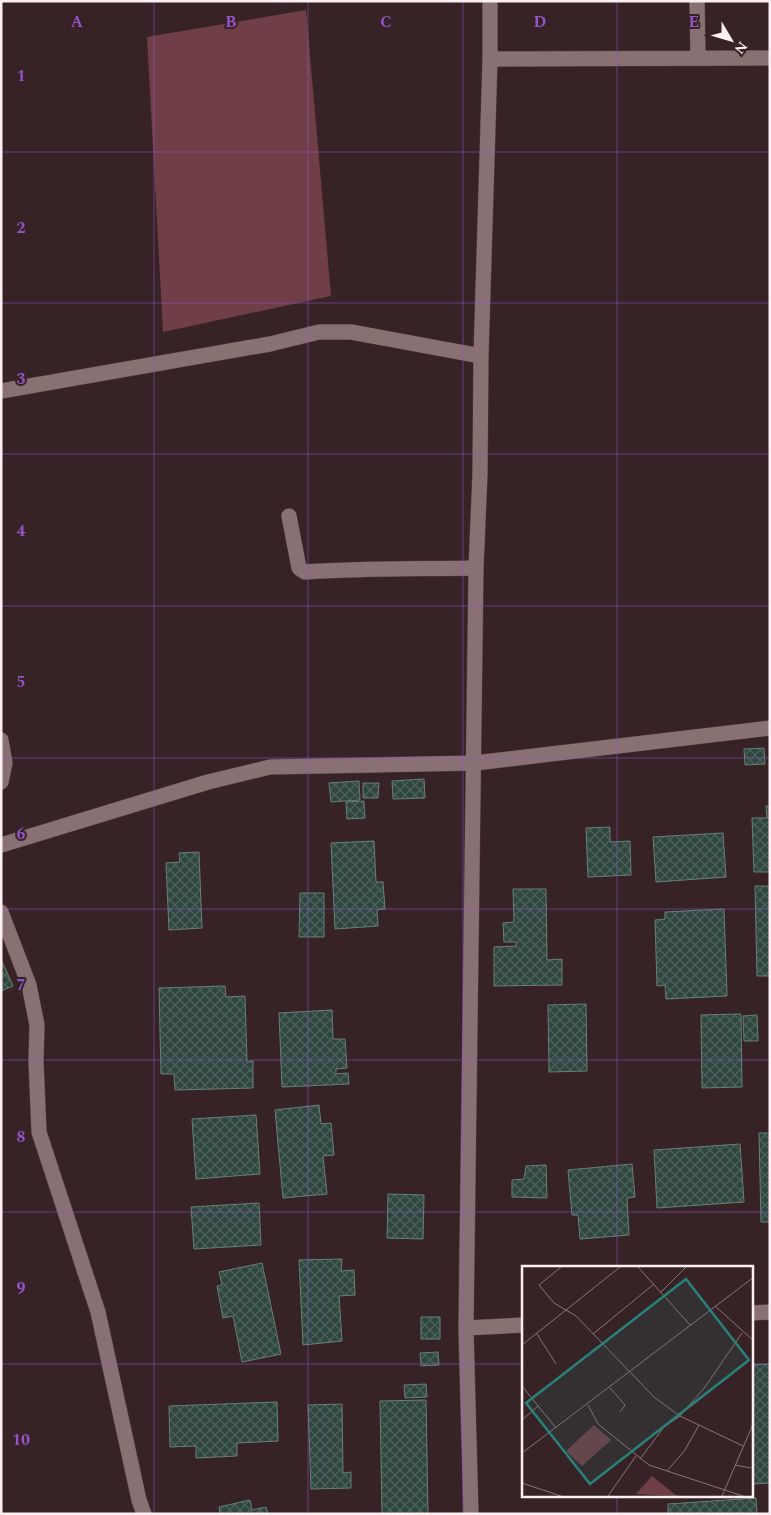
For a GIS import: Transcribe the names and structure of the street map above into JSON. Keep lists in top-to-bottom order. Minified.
{"north":"bottom right","grid":{"columns":["A","B","C","D","E"],"rows":["1","2","3","4","5","6","7","8","9","10"]}}
